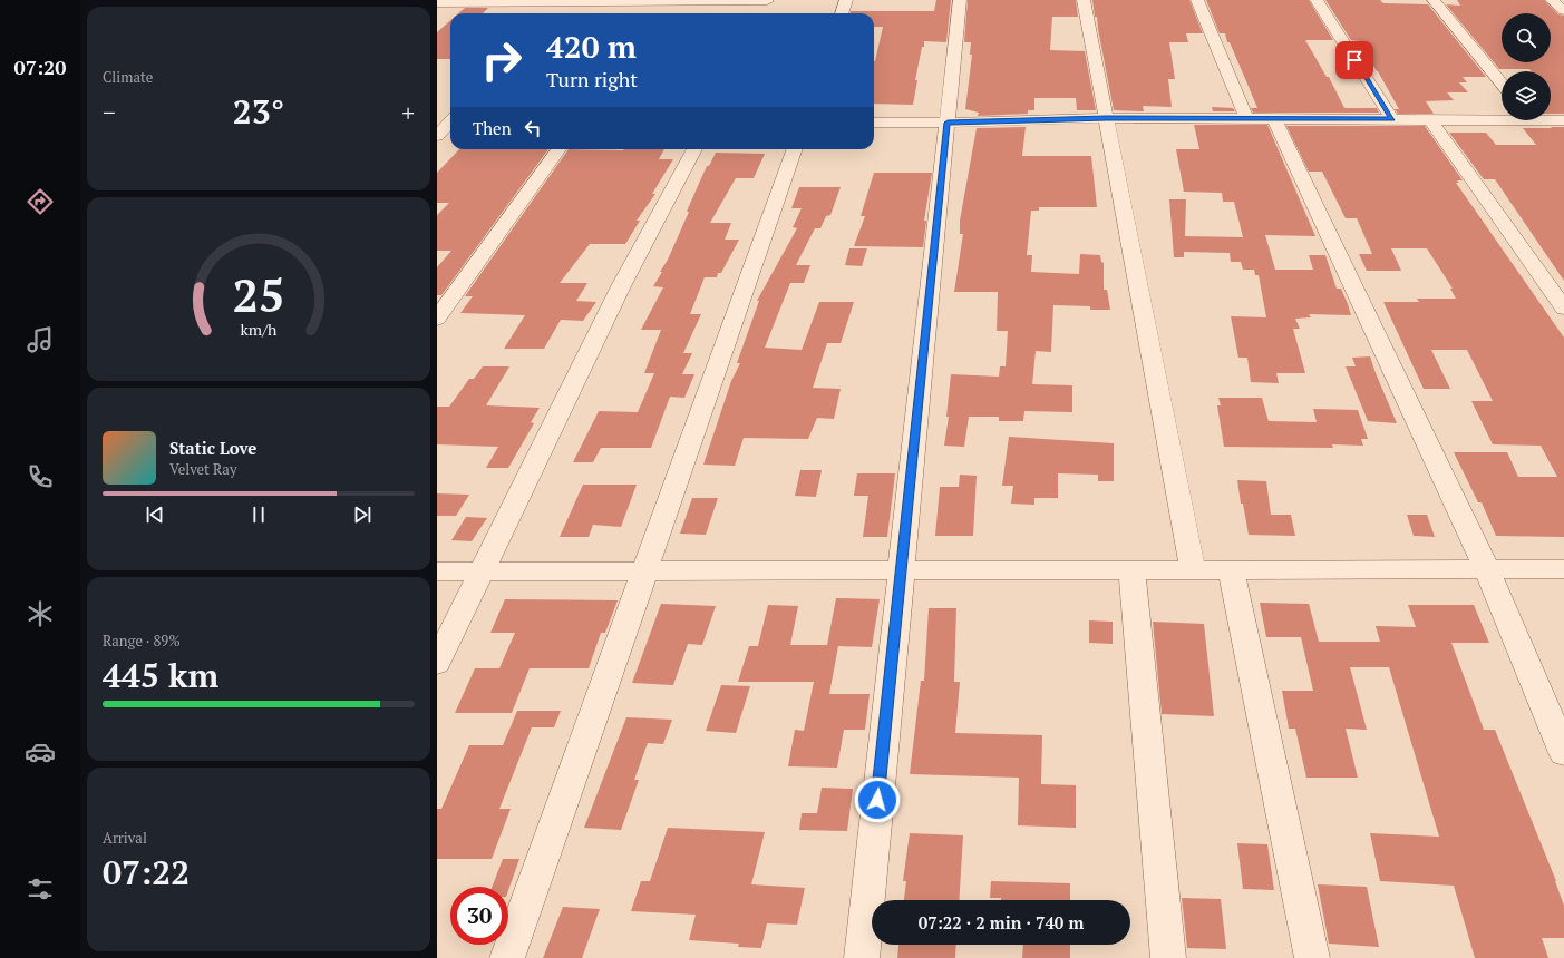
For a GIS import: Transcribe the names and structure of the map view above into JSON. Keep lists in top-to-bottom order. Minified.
{"page":{"tabs":"07:20","tile":["Climate",["Range · 89%","445 km"],["Arrival","07:22"]],"turn":["420 m","Turn right"],"heat":["−","23°","+"],"then":"Then","song":["Static Love","Velvet Ray"],"limit":"30","trip":"07:22 · 2 min · 740 m","gauge":["25","km/h"]}}
